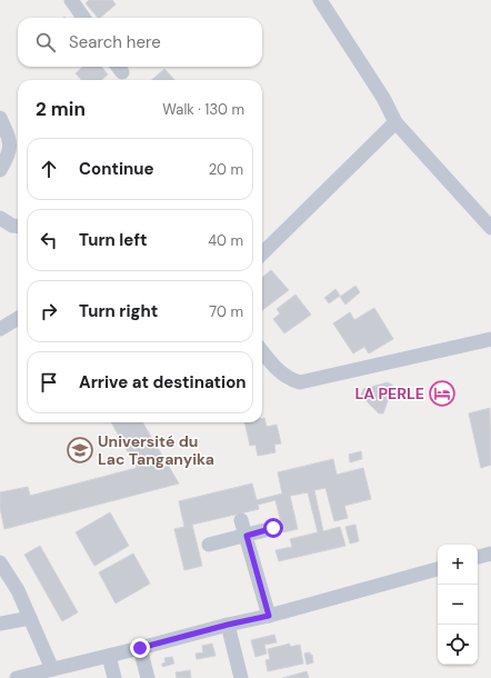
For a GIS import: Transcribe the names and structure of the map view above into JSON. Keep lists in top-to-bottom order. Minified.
{"places":{"hotel":["LA PERLE"],"school or university":["Université du Lac Tanganyika"]},"page":{"search":"Search here","heading":["2 min","Walk · 130 m"],"list":[["Continue","20 m"],["Turn left","40 m"],["Turn right","70 m"],"Arrive at destination"],"map_buttons":["+","−"]}}
